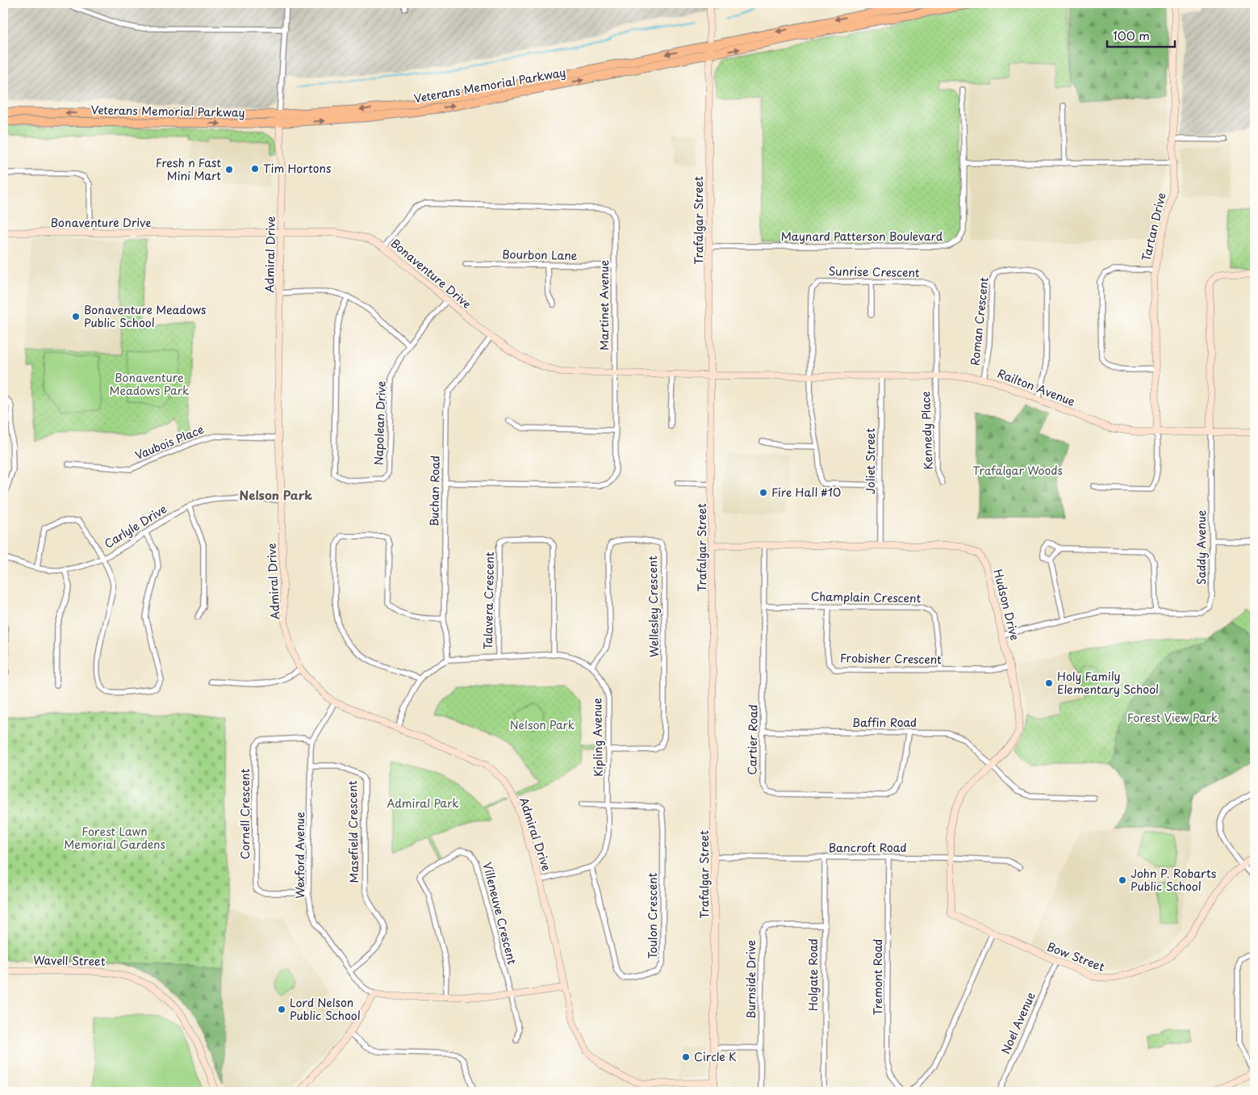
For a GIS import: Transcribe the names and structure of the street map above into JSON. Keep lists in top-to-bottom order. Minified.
{"streets":{"highway":["Veterans Memorial Parkway"],"street":["Trafalgar Street","Bonaventure Drive","Tartan Drive","Maynard Patterson Boulevard","Admiral Drive","Bourbon Lane","Sunrise Crescent","Martinet Avenue","Roman Crescent","Railton Avenue","Napolean Drive","Kennedy Place","Vaubois Place","Joliet Street","Buchan Road","Carlyle Drive","Saddy Avenue","Champlain Crescent","Talavera Crescent","Hudson Drive","Wellesley Crescent","Frobisher Crescent","Baffin Road","Kipling Avenue","Cartier Road","Cornell Crescent","Masefield Crescent","Bancroft Road","Wexford Avenue","Villeneuve Crescent","Toulon Crescent","Bow Street","Wavell Street","Holgate Road","Tremont Road","Burnside Drive","Noel Avenue"]},"crossings":[["Veterans Memorial Parkway","Trafalgar Street"],["Veterans Memorial Parkway","Admiral Drive"],["Trafalgar Street","Bonaventure Drive"],["Trafalgar Street","Maynard Patterson Boulevard"],["Trafalgar Street","Admiral Drive"],["Trafalgar Street","Railton Avenue"],["Trafalgar Street","Hudson Drive"],["Trafalgar Street","Bancroft Road"],["Bonaventure Drive","Admiral Drive"],["Bonaventure Drive","Martinet Avenue"],["Bonaventure Drive","Railton Avenue"],["Bonaventure Drive","Napolean Drive"],["Bonaventure Drive","Buchan Road"],["Tartan Drive","Railton Avenue"],["Admiral Drive","Vaubois Place"],["Admiral Drive","Carlyle Drive"],["Admiral Drive","Kipling Avenue"],["Admiral Drive","Wexford Avenue"],["Bourbon Lane","Martinet Avenue"],["Sunrise Crescent","Railton Avenue"],["Sunrise Crescent","Kennedy Place"],["Sunrise Crescent","Joliet Street"],["Martinet Avenue","Buchan Road"],["Roman Crescent","Railton Avenue"],["Railton Avenue","Kennedy Place"],["Railton Avenue","Joliet Street"],["Railton Avenue","Saddy Avenue"],["Joliet Street","Hudson Drive"],["Buchan Road","Kipling Avenue"],["Saddy Avenue","Hudson Drive"],["Champlain Crescent","Frobisher Crescent"],["Champlain Crescent","Cartier Road"],["Talavera Crescent","Kipling Avenue"],["Hudson Drive","Frobisher Crescent"],["Hudson Drive","Baffin Road"],["Hudson Drive","Cartier Road"],["Hudson Drive","Bancroft Road"],["Hudson Drive","Bow Street"],["Wellesley Crescent","Kipling Avenue"],["Baffin Road","Cartier Road"],["Kipling Avenue","Toulon Crescent"],["Cornell Crescent","Wexford Avenue"],["Masefield Crescent","Wexford Avenue"],["Bancroft Road","Bow Street"],["Bancroft Road","Holgate Road"],["Bancroft Road","Tremont Road"],["Bow Street","Noel Avenue"],["Holgate Road","Burnside Drive"]],"districts":["Nelson Park"],"parks":["Bonaventure Meadows Park","Trafalgar Woods","Forest View Park","Nelson Park","Admiral Park","Forest Lawn Memorial Gardens"],"places":["Tim Hortons","Fresh n Fast Mini Mart","Bonaventure Meadows Public School","Fire Hall #10","Holy Family Elementary School","John P. Robarts Public School","Lord Nelson Public School","Circle K"],"scale_bar":"100 m"}
